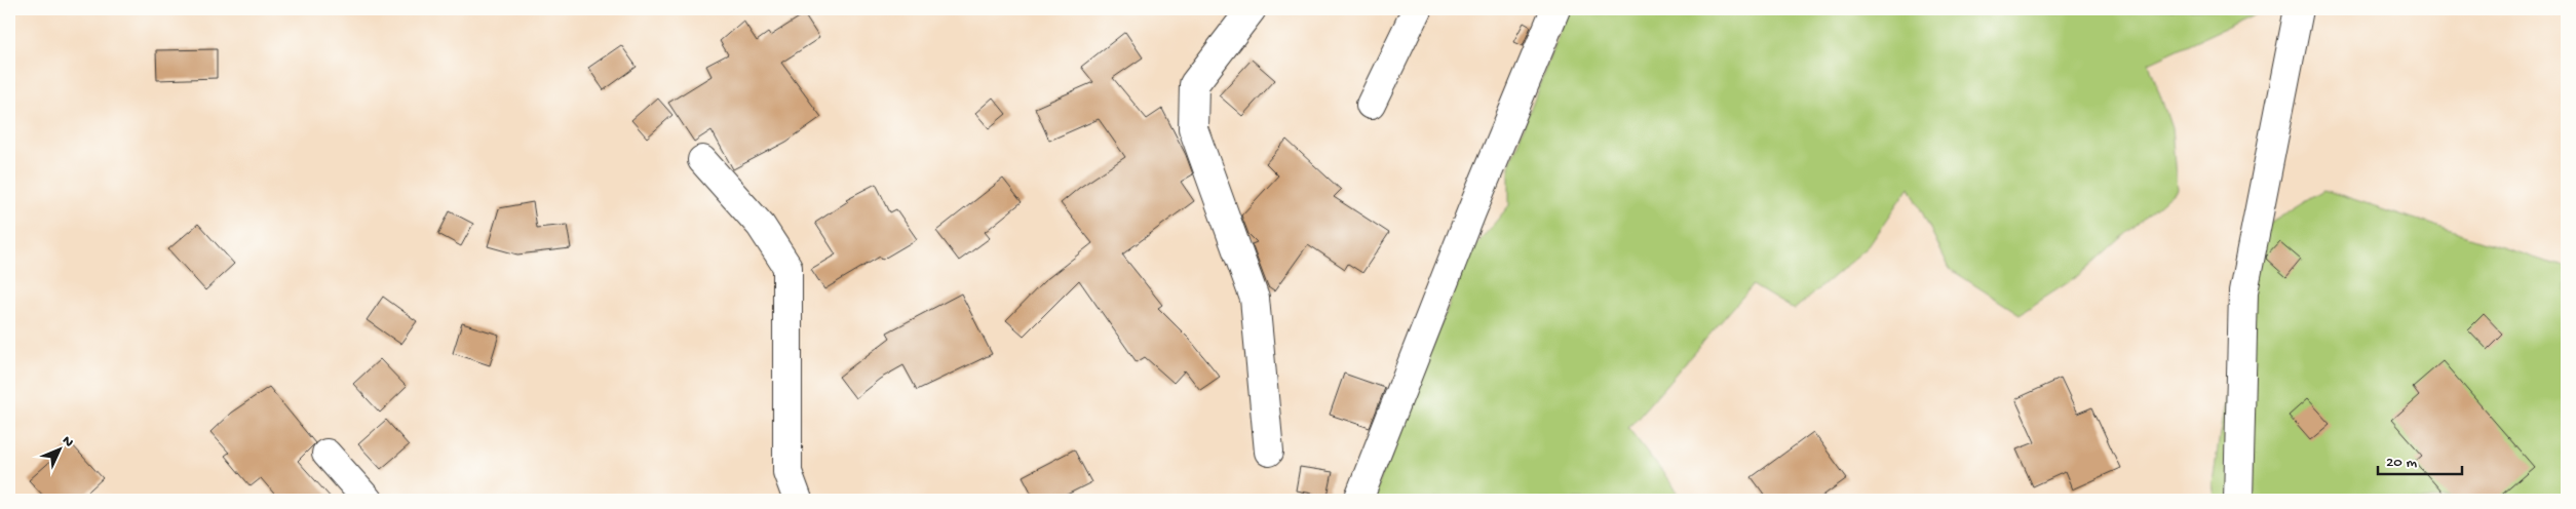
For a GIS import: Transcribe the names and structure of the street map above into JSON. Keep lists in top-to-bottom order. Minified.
{"scale_bar":"20 m","north":"top right"}
